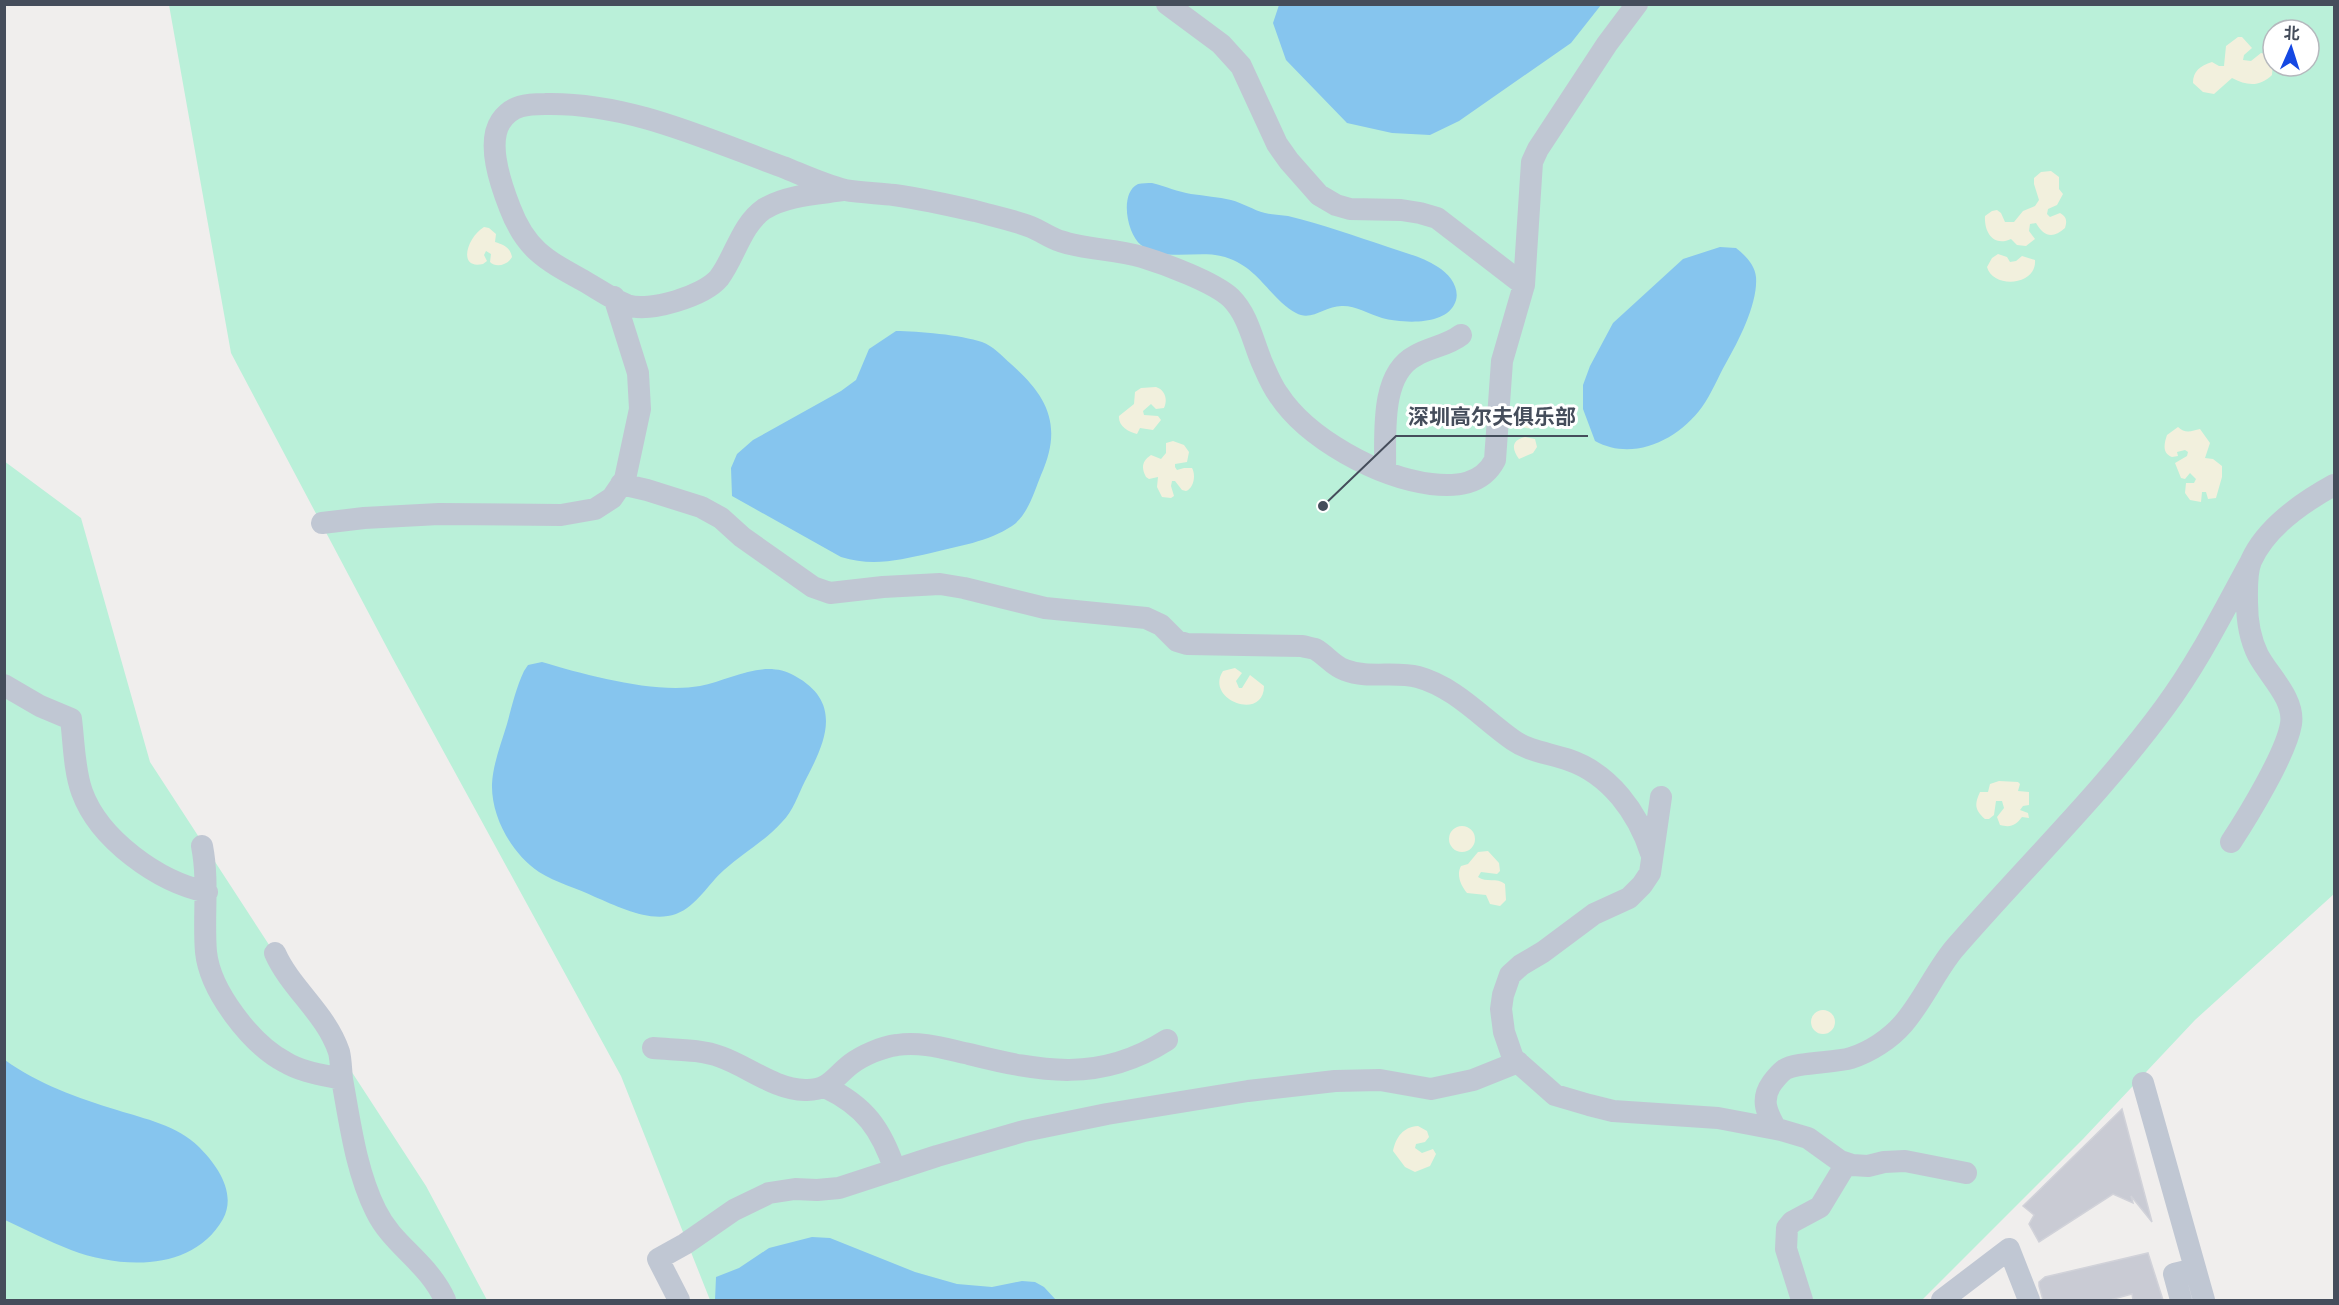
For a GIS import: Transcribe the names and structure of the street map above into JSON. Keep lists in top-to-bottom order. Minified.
{"places":["深圳高尔夫俱乐部"],"north":"top"}
